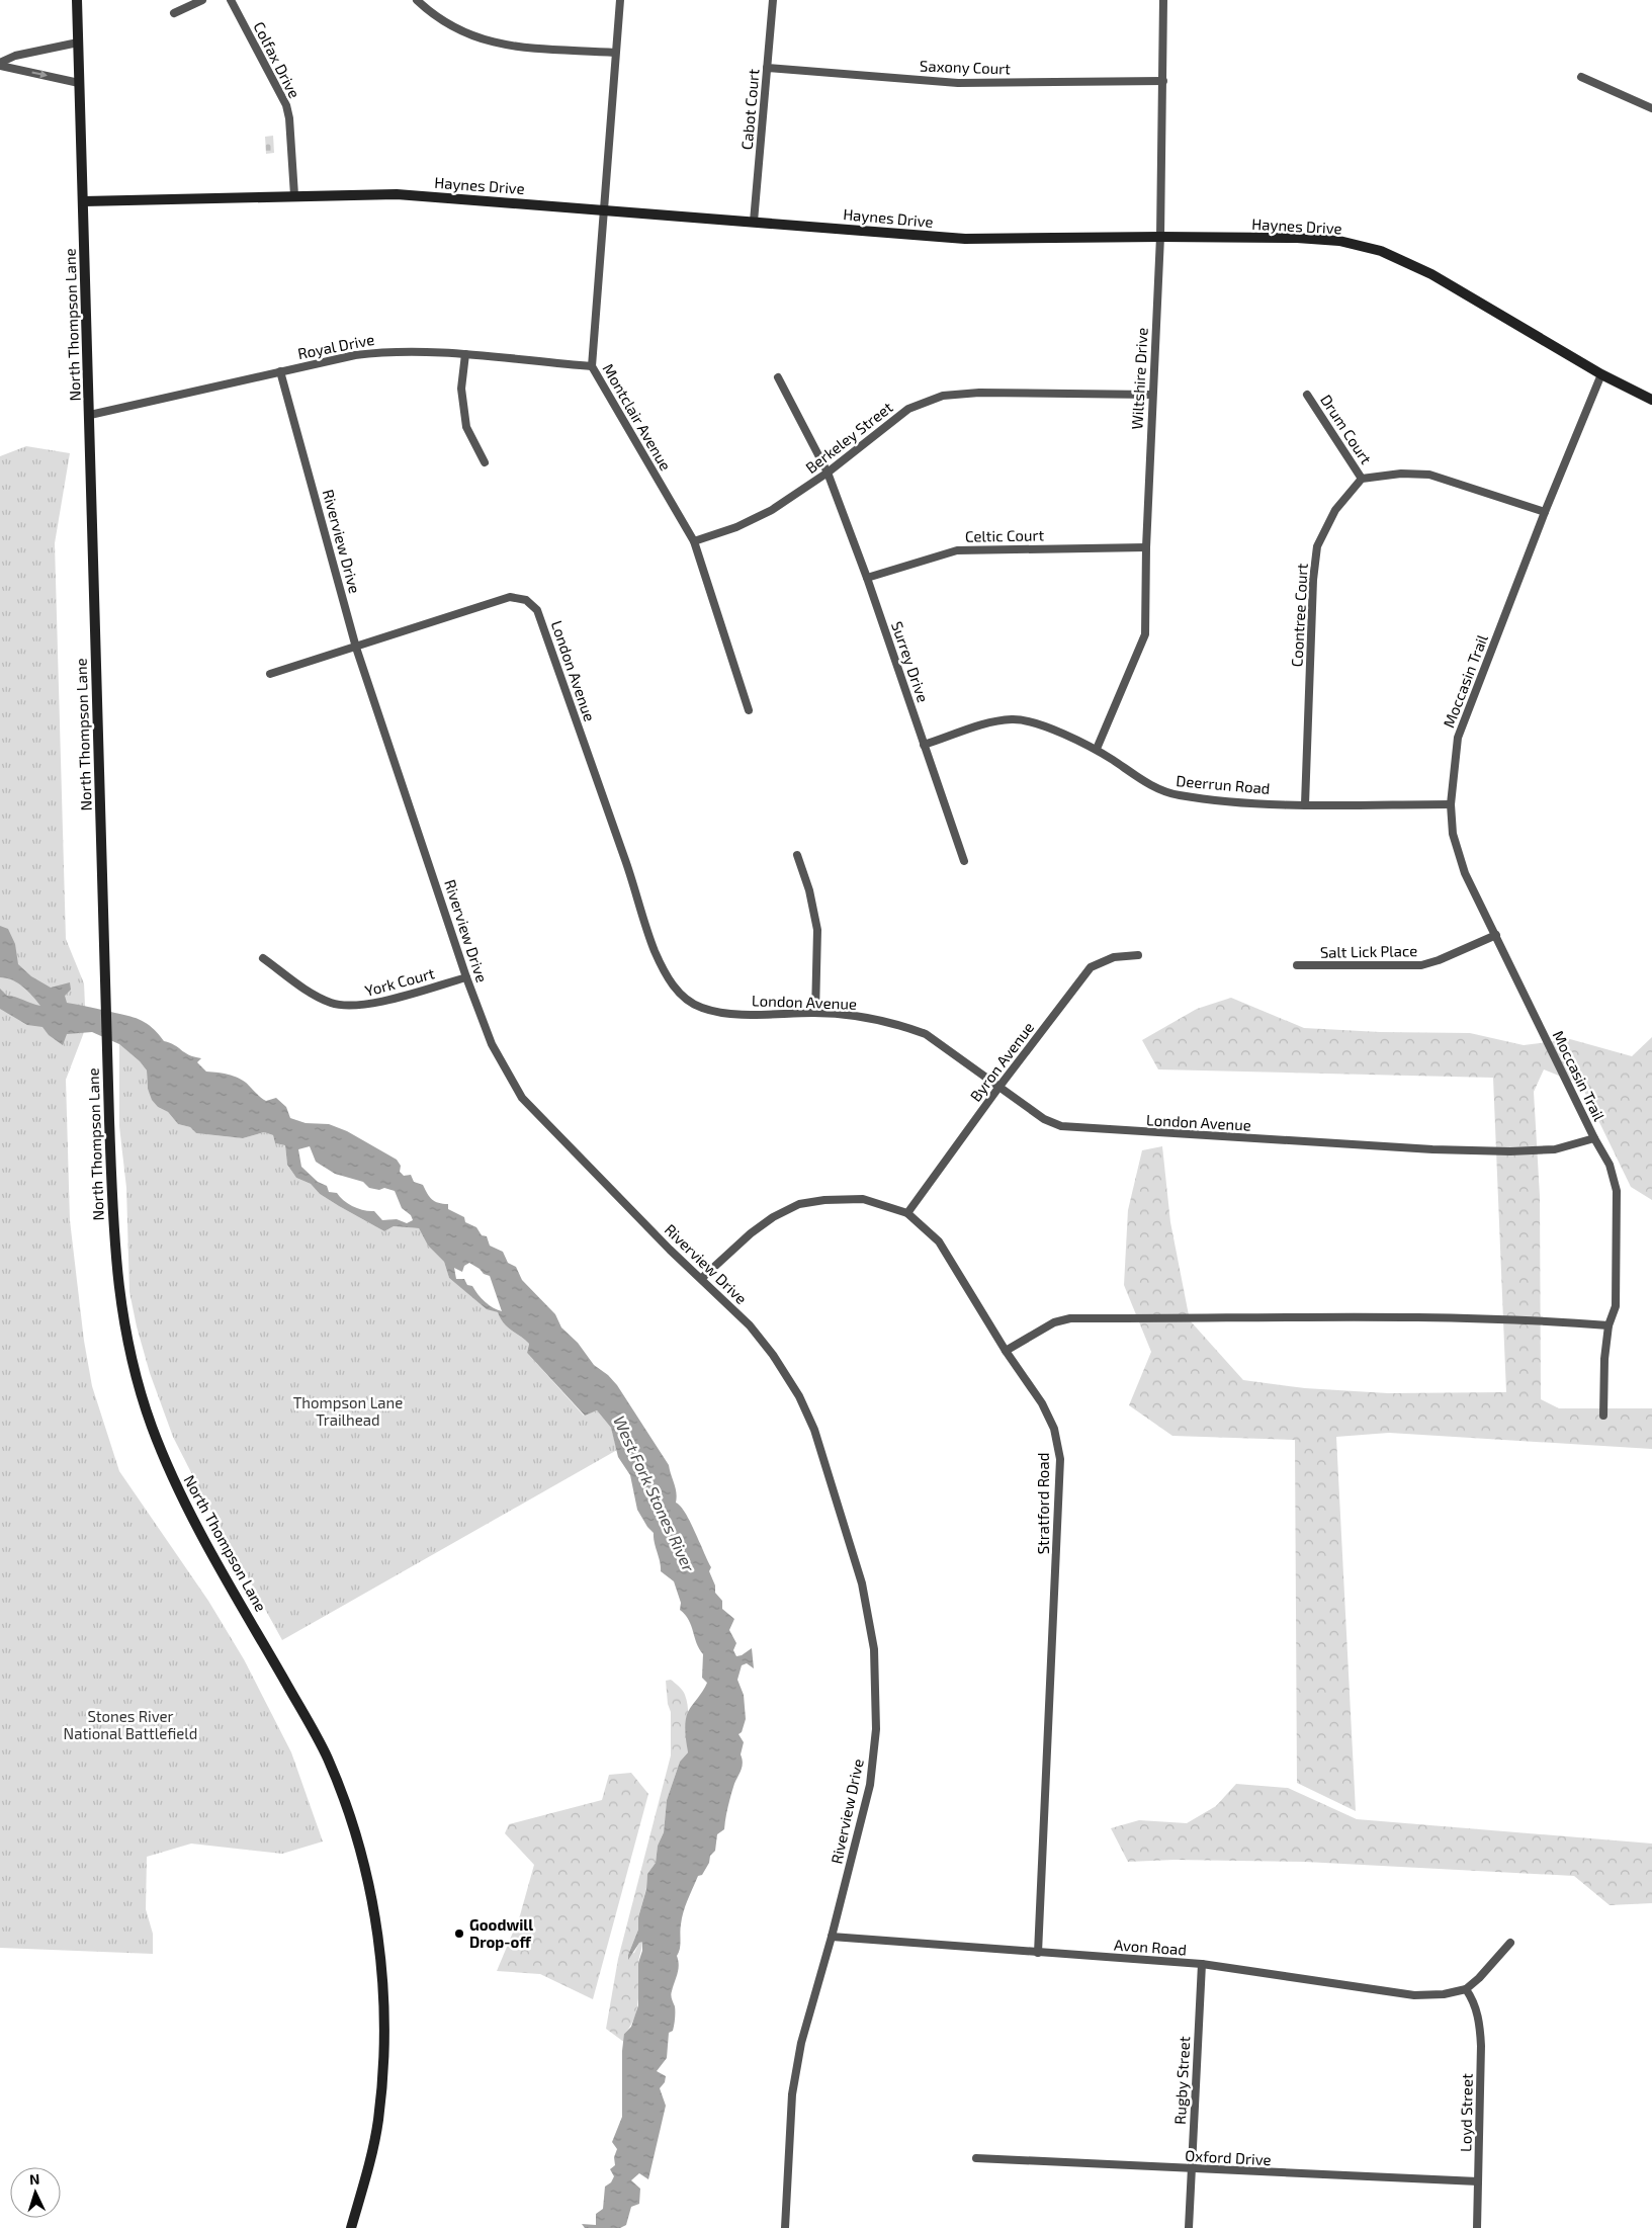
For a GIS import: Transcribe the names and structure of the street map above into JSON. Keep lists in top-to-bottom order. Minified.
{"streets":{"main road":["Haynes Drive","North Thompson Lane"],"street":["Colfax Drive","Saxony Court","Cabot Court","Royal Drive","Wiltshire Drive","Montclair Avenue","Drum Court","Berkeley Street","Celtic Court","Riverview Drive","Coontree Court","Surrey Drive","London Avenue","Moccasin Trail","Deerrun Road","Salt Lick Place","York Court","Byron Avenue","Stratford Road","Avon Road","Rugby Street","Loyd Street","Oxford Drive"]},"crossings":[["Colfax Drive","Haynes Drive"],["Saxony Court","Cabot Court"],["Saxony Court","Wiltshire Drive"],["Cabot Court","Haynes Drive"],["Haynes Drive","North Thompson Lane"],["Haynes Drive","Wiltshire Drive"],["Haynes Drive","Montclair Avenue"],["Haynes Drive","Moccasin Trail"],["North Thompson Lane","Royal Drive"],["Royal Drive","Montclair Avenue"],["Royal Drive","Riverview Drive"],["Wiltshire Drive","Berkeley Street"],["Wiltshire Drive","Celtic Court"],["Wiltshire Drive","Deerrun Road"],["Montclair Avenue","Berkeley Street"],["Drum Court","Coontree Court"],["Berkeley Street","Surrey Drive"],["Celtic Court","Surrey Drive"],["Riverview Drive","London Avenue"],["Riverview Drive","York Court"],["Riverview Drive","Stratford Road"],["Riverview Drive","Avon Road"],["Coontree Court","Deerrun Road"],["Surrey Drive","Deerrun Road"],["London Avenue","Moccasin Trail"],["London Avenue","Byron Avenue"],["Moccasin Trail","Deerrun Road"],["Moccasin Trail","Salt Lick Place"],["Byron Avenue","Stratford Road"],["Stratford Road","Avon Road"],["Avon Road","Rugby Street"],["Avon Road","Loyd Street"],["Rugby Street","Oxford Drive"],["Loyd Street","Oxford Drive"]],"water":["West Fork Stones River"],"parks":["Thompson Lane Trailhead","Stones River National Battlefield"],"places":["Goodwill Drop-off"],"north":"top"}
